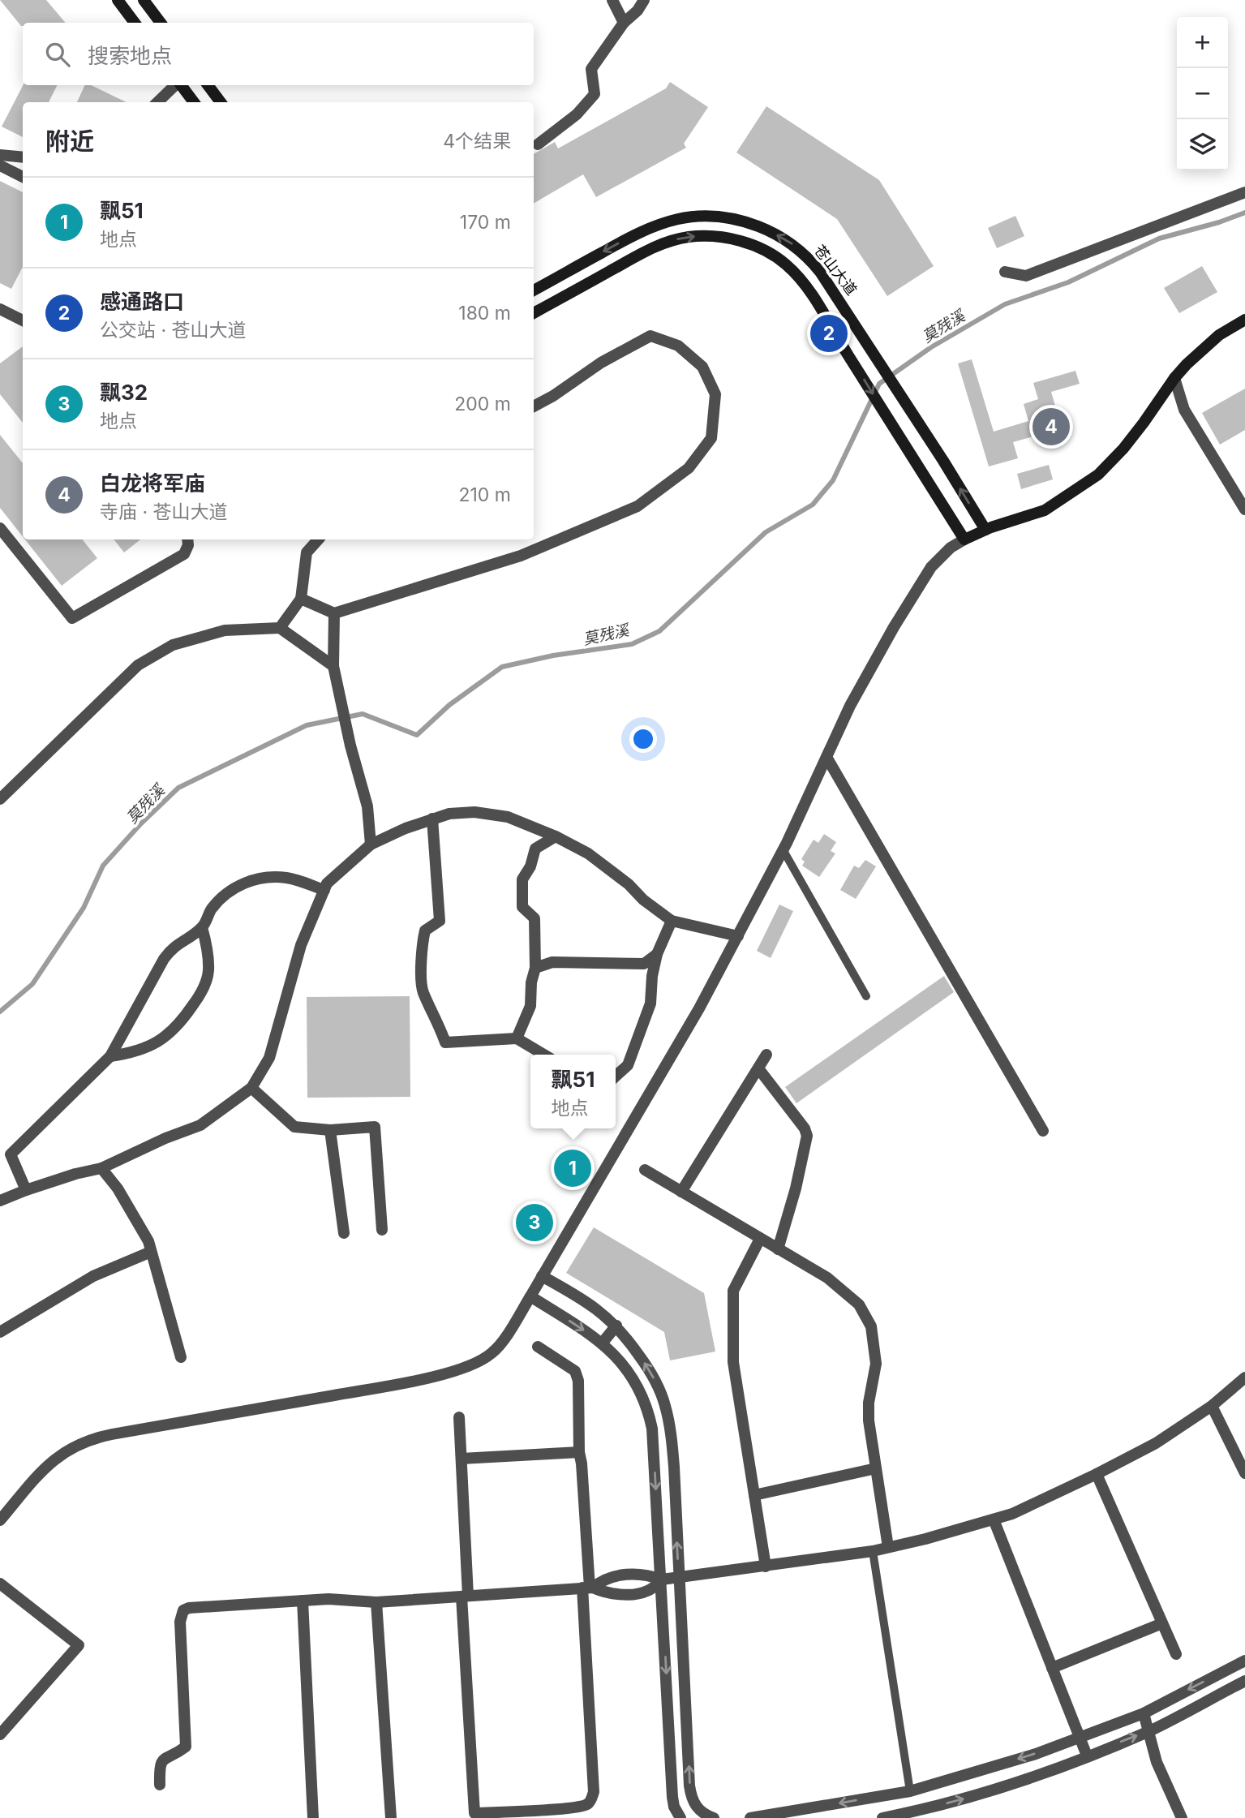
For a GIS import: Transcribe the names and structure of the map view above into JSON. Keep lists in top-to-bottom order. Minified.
{"streets":{"main road":["苍山大道"]},"one_way":["苍山大道"],"water":["莫残溪"],"page":{"map_buttons":["+","−"],"search":"搜索地点","heading":["附近","4个结果"],"list":[{"mark":"1","name":"飘51","note":"地点","value":"170 m"},{"mark":"2","name":"感通路口","note":"公交站 · 苍山大道","value":"180 m"},{"mark":"3","name":"飘32","note":"地点","value":"200 m"},{"mark":"4","name":"白龙将军庙","note":"寺庙 · 苍山大道","value":"210 m"}],"pins":["2","4","1","3"],"popup":["飘51","地点"]}}
